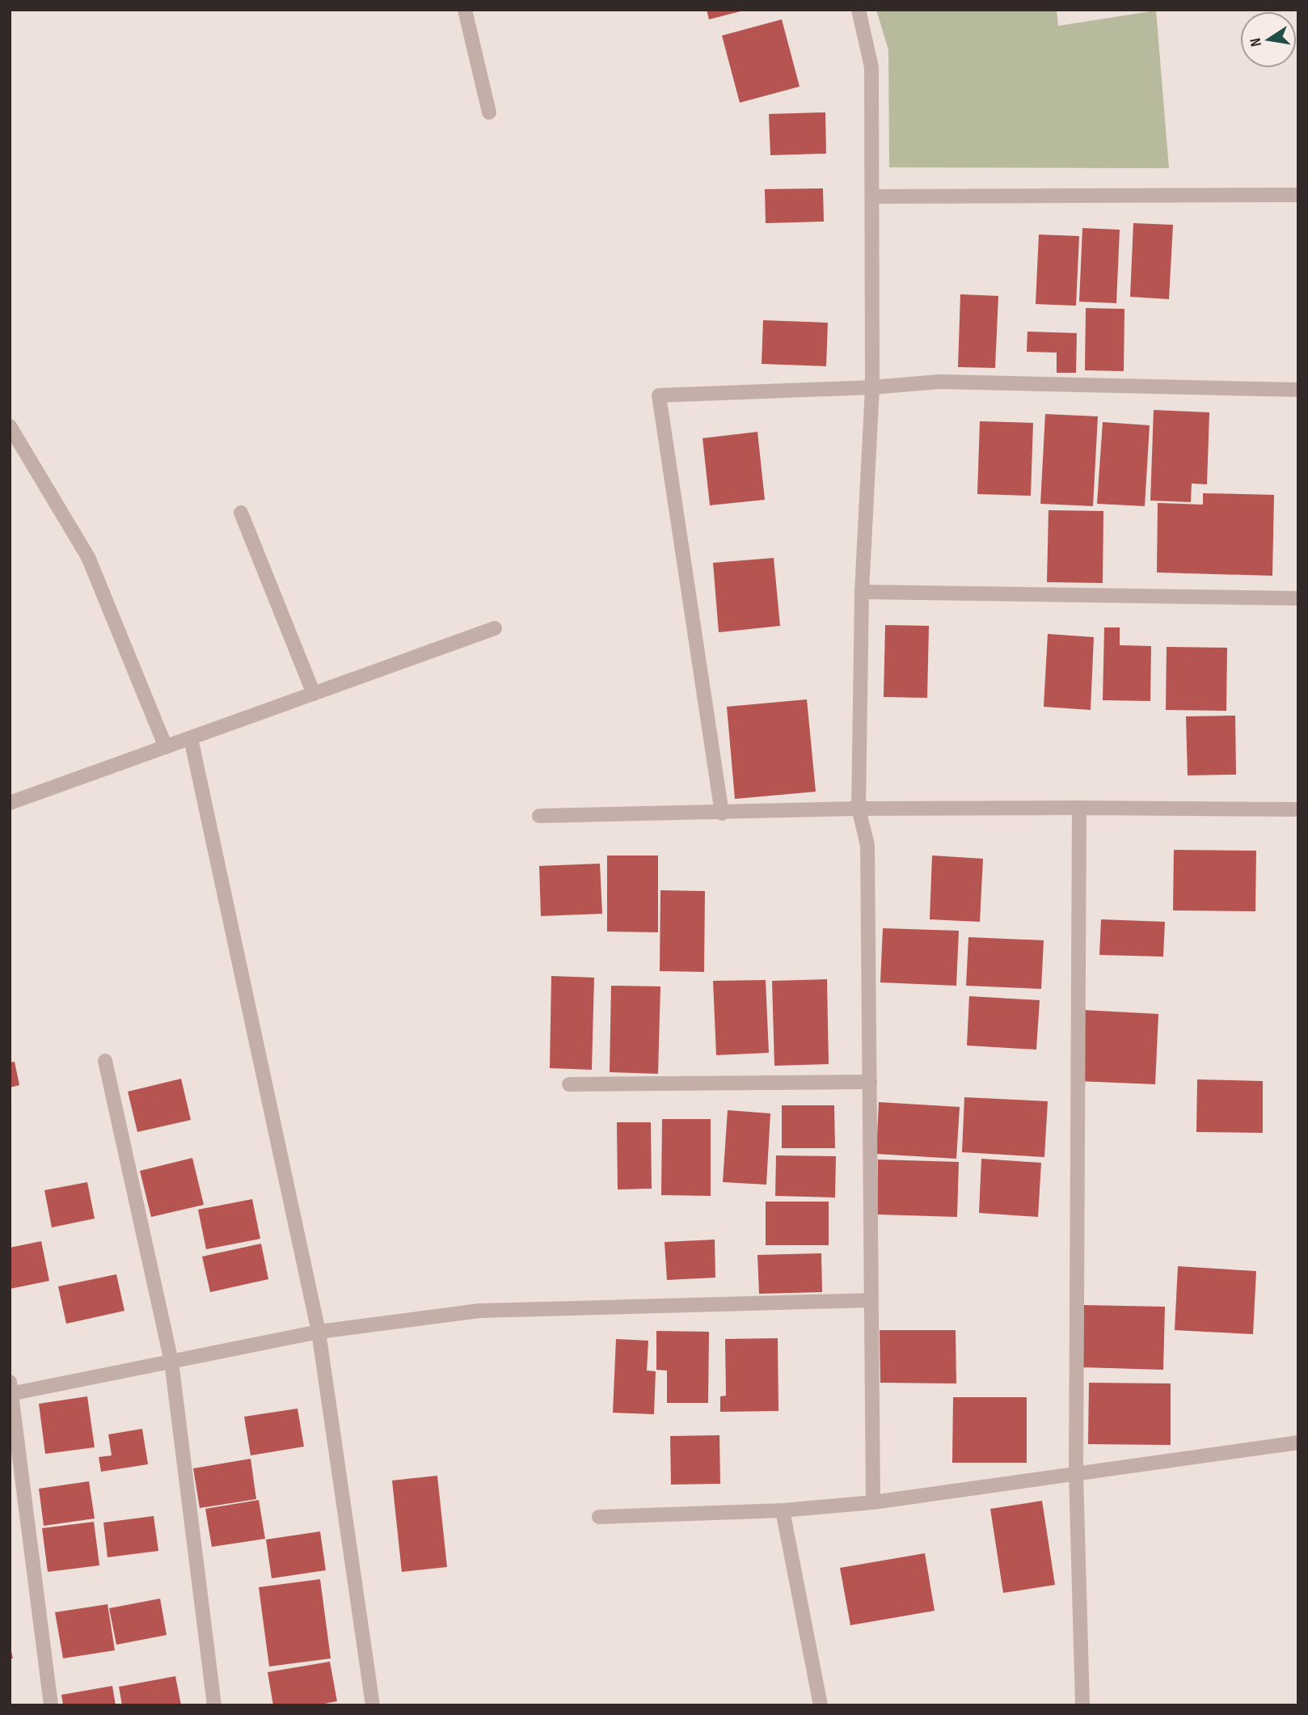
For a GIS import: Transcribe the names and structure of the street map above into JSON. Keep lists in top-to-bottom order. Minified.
{"north":"left"}
